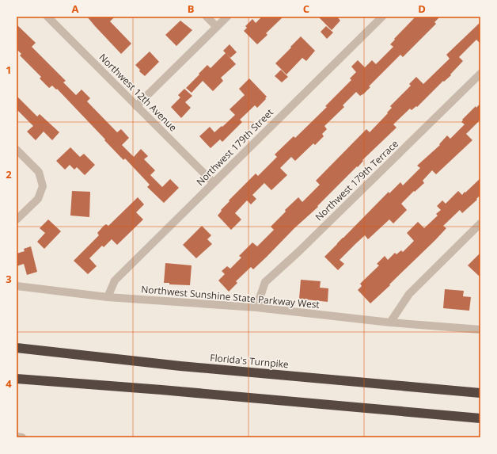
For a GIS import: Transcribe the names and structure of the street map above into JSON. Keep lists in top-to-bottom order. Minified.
{"streets":{"highway":["Florida's Turnpike"],"street":["Northwest 12th Avenue","Northwest 179th Street","Northwest 179th Terrace","Northwest Sunshine State Parkway West"]},"crossings":[["Northwest 12th Avenue","Northwest 179th Street"],["Northwest 179th Street","Northwest Sunshine State Parkway West"],["Northwest 179th Terrace","Northwest Sunshine State Parkway West"]],"grid":{"columns":["A","B","C","D"],"rows":["1","2","3","4"]}}
